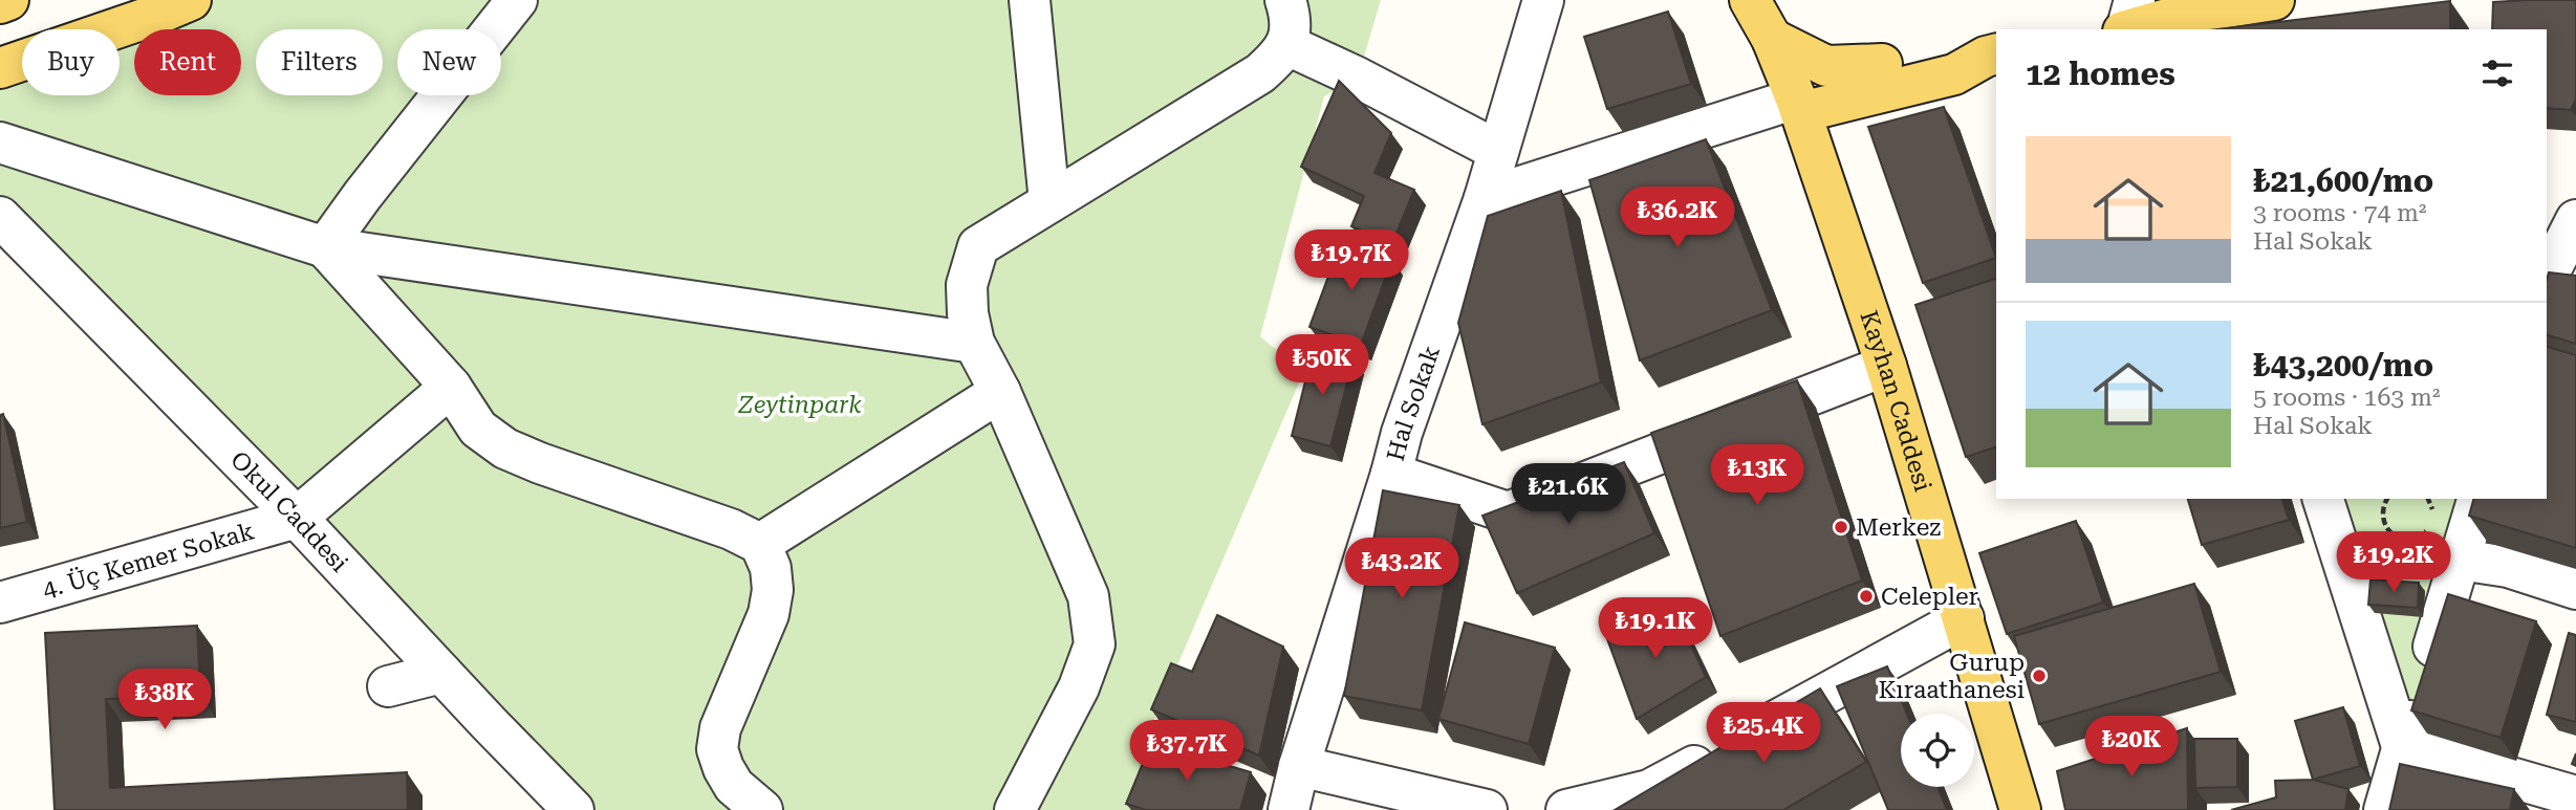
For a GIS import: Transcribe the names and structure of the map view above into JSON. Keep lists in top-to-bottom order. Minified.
{"streets":{"main road":["Kayhan Caddesi"],"street":["Hal Sokak","Okul Caddesi","4. Üç Kemer Sokak"]},"crossings":[["Okul Caddesi","4. Üç Kemer Sokak"]],"parks":["Zeytinpark"],"places":["Merkez","Celepler","Gurup Kıraathanesi"],"page":{"chip":["Buy","Rent","Filters","New"],"heading":"12 homes","list":[{"name":"₺21,600/mo","note":"3 rooms · 74 m² · Hal Sokak"},{"name":"₺43,200/mo","note":"5 rooms · 163 m² · Hal Sokak"}],"price":["₺36.2K","₺19.7K","₺50K","₺13K","₺21.6K","₺19.2K","₺43.2K","₺19.1K","₺38K","₺25.4K","₺20K","₺37.7K"]}}
